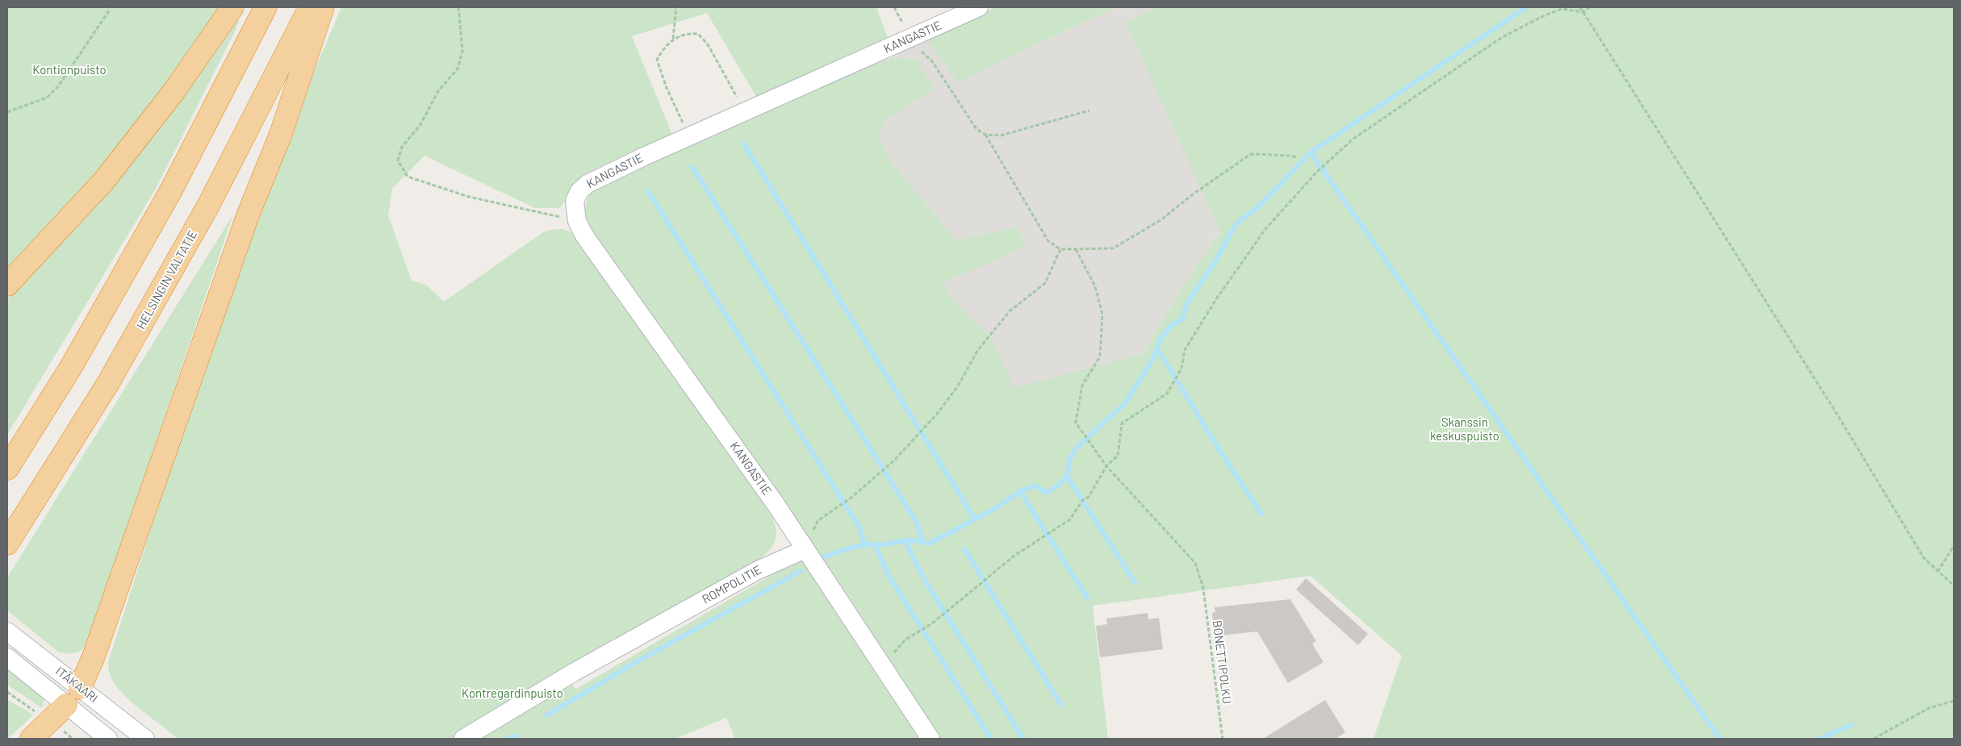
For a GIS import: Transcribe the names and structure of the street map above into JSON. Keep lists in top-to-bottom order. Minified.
{"streets":{"highway":["HELSINGIN VALTATIE"],"street":["KANGASTIE","ROMPOLITIE","ITÄKAARI"],"path":["BONETTIPOLKU"]},"crossings":[["KANGASTIE","ROMPOLITIE"]],"parks":["Kontionpuisto","Skanssin keskuspuisto","Kontregardinpuisto"]}
